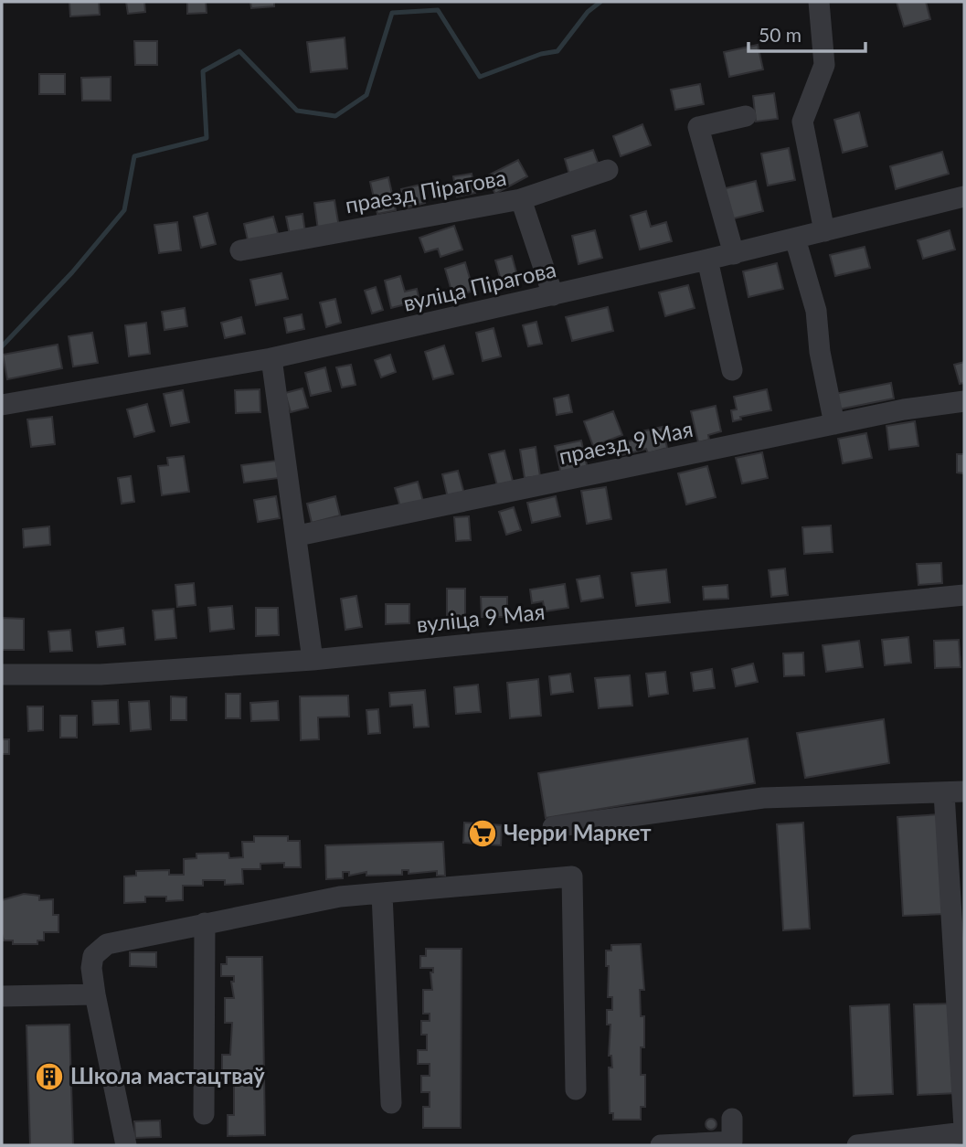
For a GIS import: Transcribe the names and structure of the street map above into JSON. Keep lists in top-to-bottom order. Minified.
{"streets":{"street":["праезд Пірагова","вуліца Пірагова","праезд 9 Мая","вуліца 9 Мая"]},"crossings":[["праезд Пірагова","вуліца Пірагова"]],"places":{"supermarket":["Черри Маркет"],"building":["Школа мастацтваў"]},"scale_bar":"50 m"}
